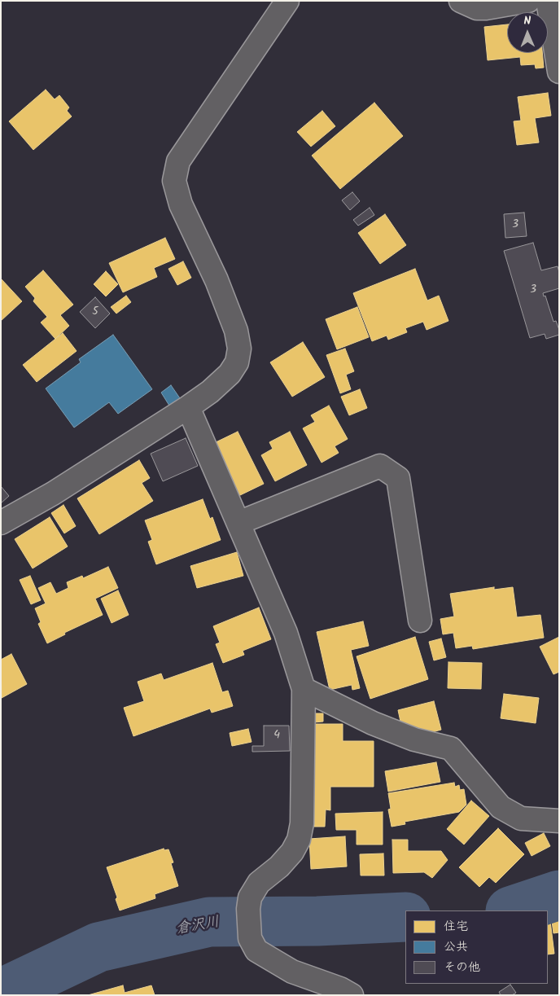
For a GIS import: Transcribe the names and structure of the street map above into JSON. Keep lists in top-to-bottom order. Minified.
{"water":["倉沢川"],"house_numbers":["3","3","5","4"],"legend":["住宅","公共","その他"],"north":"top"}
